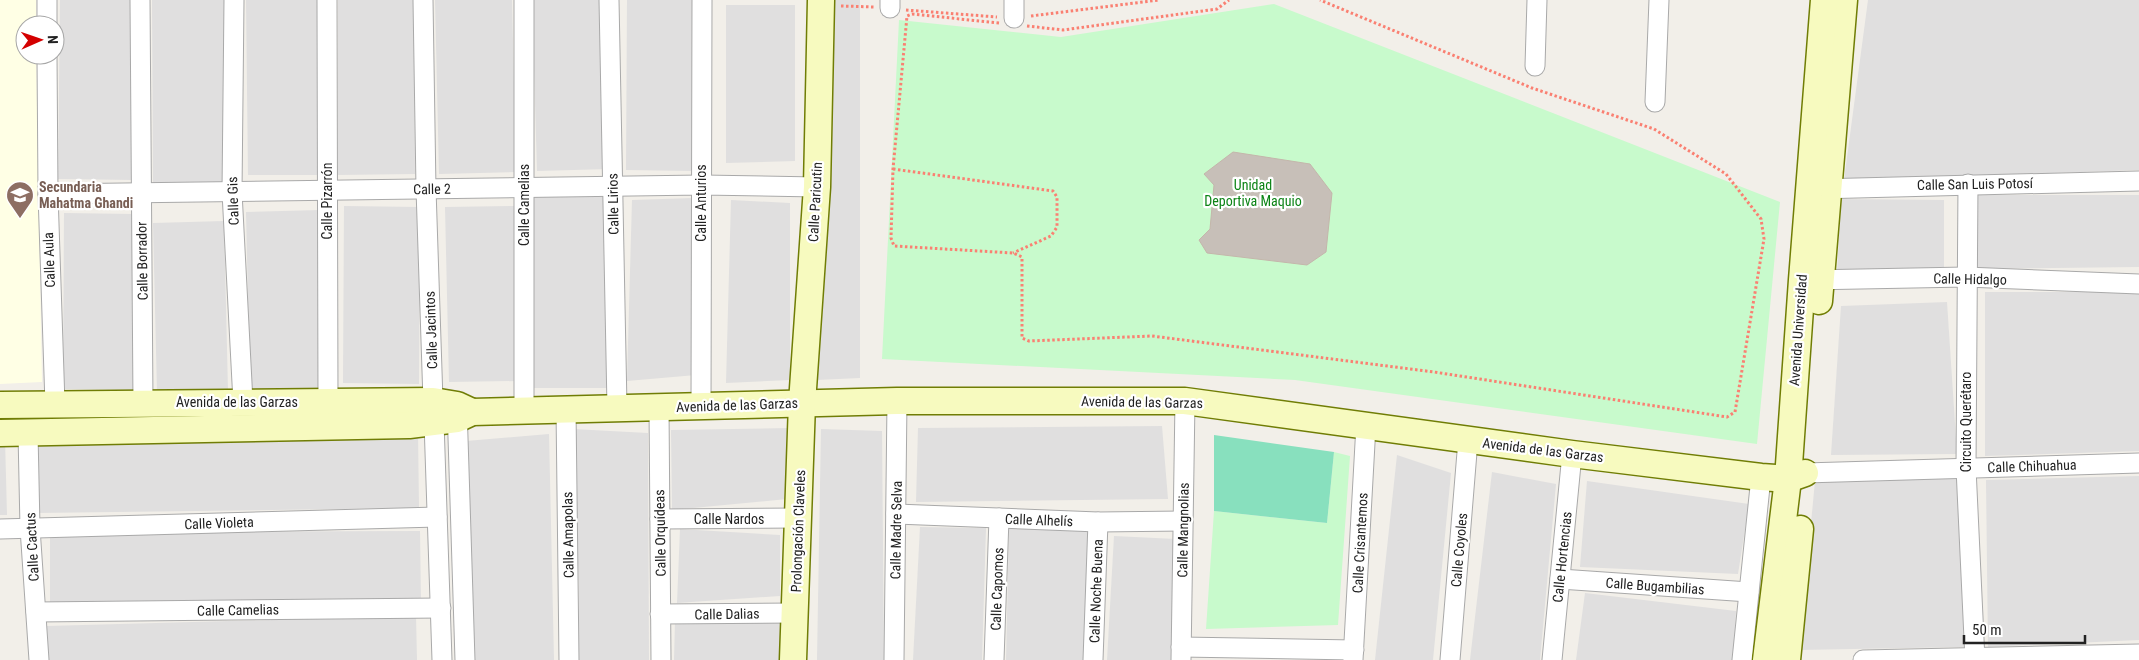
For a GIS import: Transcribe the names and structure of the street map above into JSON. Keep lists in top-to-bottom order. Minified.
{"streets":{"street":["Calle San Luis Potosí","Calle 2","Calle Gis","Calle Pizarrón","Calle Paricutin","Calle Anturios","Calle Lirios","Calle Camelias","Calle Aula","Calle Borrador","Calle Hidalgo","Calle Jacintos","Avenida Universidad","Avenida de las Garzas","Circuito Querétaro","Calle Chihuahua","Calle Nardos","Calle Alhelís","Calle Violeta","Calle Madre Selva","Calle Mangnolias","Prolongación Claveles","Calle Orquídeas","Calle Amapolas","Calle Crisantemos","Calle Cactus","Calle Coyoles","Calle Hortencias","Calle Bugambilias","Calle Capomos","Calle Noche Buena","Calle Dalias"]},"crossings":[["Calle San Luis Potosí","Avenida Universidad"],["Calle San Luis Potosí","Circuito Querétaro"],["Calle 2","Calle Gis"],["Calle 2","Calle Pizarrón"],["Calle 2","Calle Paricutin"],["Calle 2","Calle Anturios"],["Calle 2","Calle Lirios"],["Calle 2","Calle Camelias"],["Calle 2","Calle Aula"],["Calle 2","Calle Borrador"],["Calle 2","Calle Jacintos"],["Calle Gis","Avenida de las Garzas"],["Calle Pizarrón","Avenida de las Garzas"],["Calle Paricutin","Avenida de las Garzas"],["Calle Paricutin","Prolongación Claveles"],["Calle Anturios","Avenida de las Garzas"],["Calle Lirios","Avenida de las Garzas"],["Calle Camelias","Calle Jacintos"],["Calle Camelias","Avenida de las Garzas"],["Calle Camelias","Calle Cactus"],["Calle Aula","Avenida de las Garzas"],["Calle Borrador","Avenida de las Garzas"],["Calle Hidalgo","Avenida Universidad"],["Calle Hidalgo","Circuito Querétaro"],["Calle Jacintos","Avenida de las Garzas"],["Calle Jacintos","Calle Violeta"],["Avenida Universidad","Avenida de las Garzas"],["Avenida Universidad","Calle Chihuahua"],["Avenida de las Garzas","Calle Chihuahua"],["Avenida de las Garzas","Calle Madre Selva"],["Avenida de las Garzas","Calle Mangnolias"],["Avenida de las Garzas","Prolongación Claveles"],["Avenida de las Garzas","Calle Orquídeas"],["Avenida de las Garzas","Calle Amapolas"],["Avenida de las Garzas","Calle Crisantemos"],["Avenida de las Garzas","Calle Cactus"],["Avenida de las Garzas","Calle Coyoles"],["Avenida de las Garzas","Calle Hortencias"],["Circuito Querétaro","Calle Chihuahua"],["Calle Nardos","Prolongación Claveles"],["Calle Nardos","Calle Orquídeas"],["Calle Alhelís","Calle Madre Selva"],["Calle Alhelís","Calle Mangnolias"],["Calle Alhelís","Calle Capomos"],["Calle Alhelís","Calle Noche Buena"],["Calle Violeta","Calle Cactus"],["Prolongación Claveles","Calle Dalias"],["Calle Orquídeas","Calle Dalias"],["Calle Hortencias","Calle Bugambilias"]],"parks":["Unidad Deportiva Maquio"],"places":{"school or university":["Secundaria Mahatma Ghandi"]},"scale_bar":"50 m","north":"right"}
